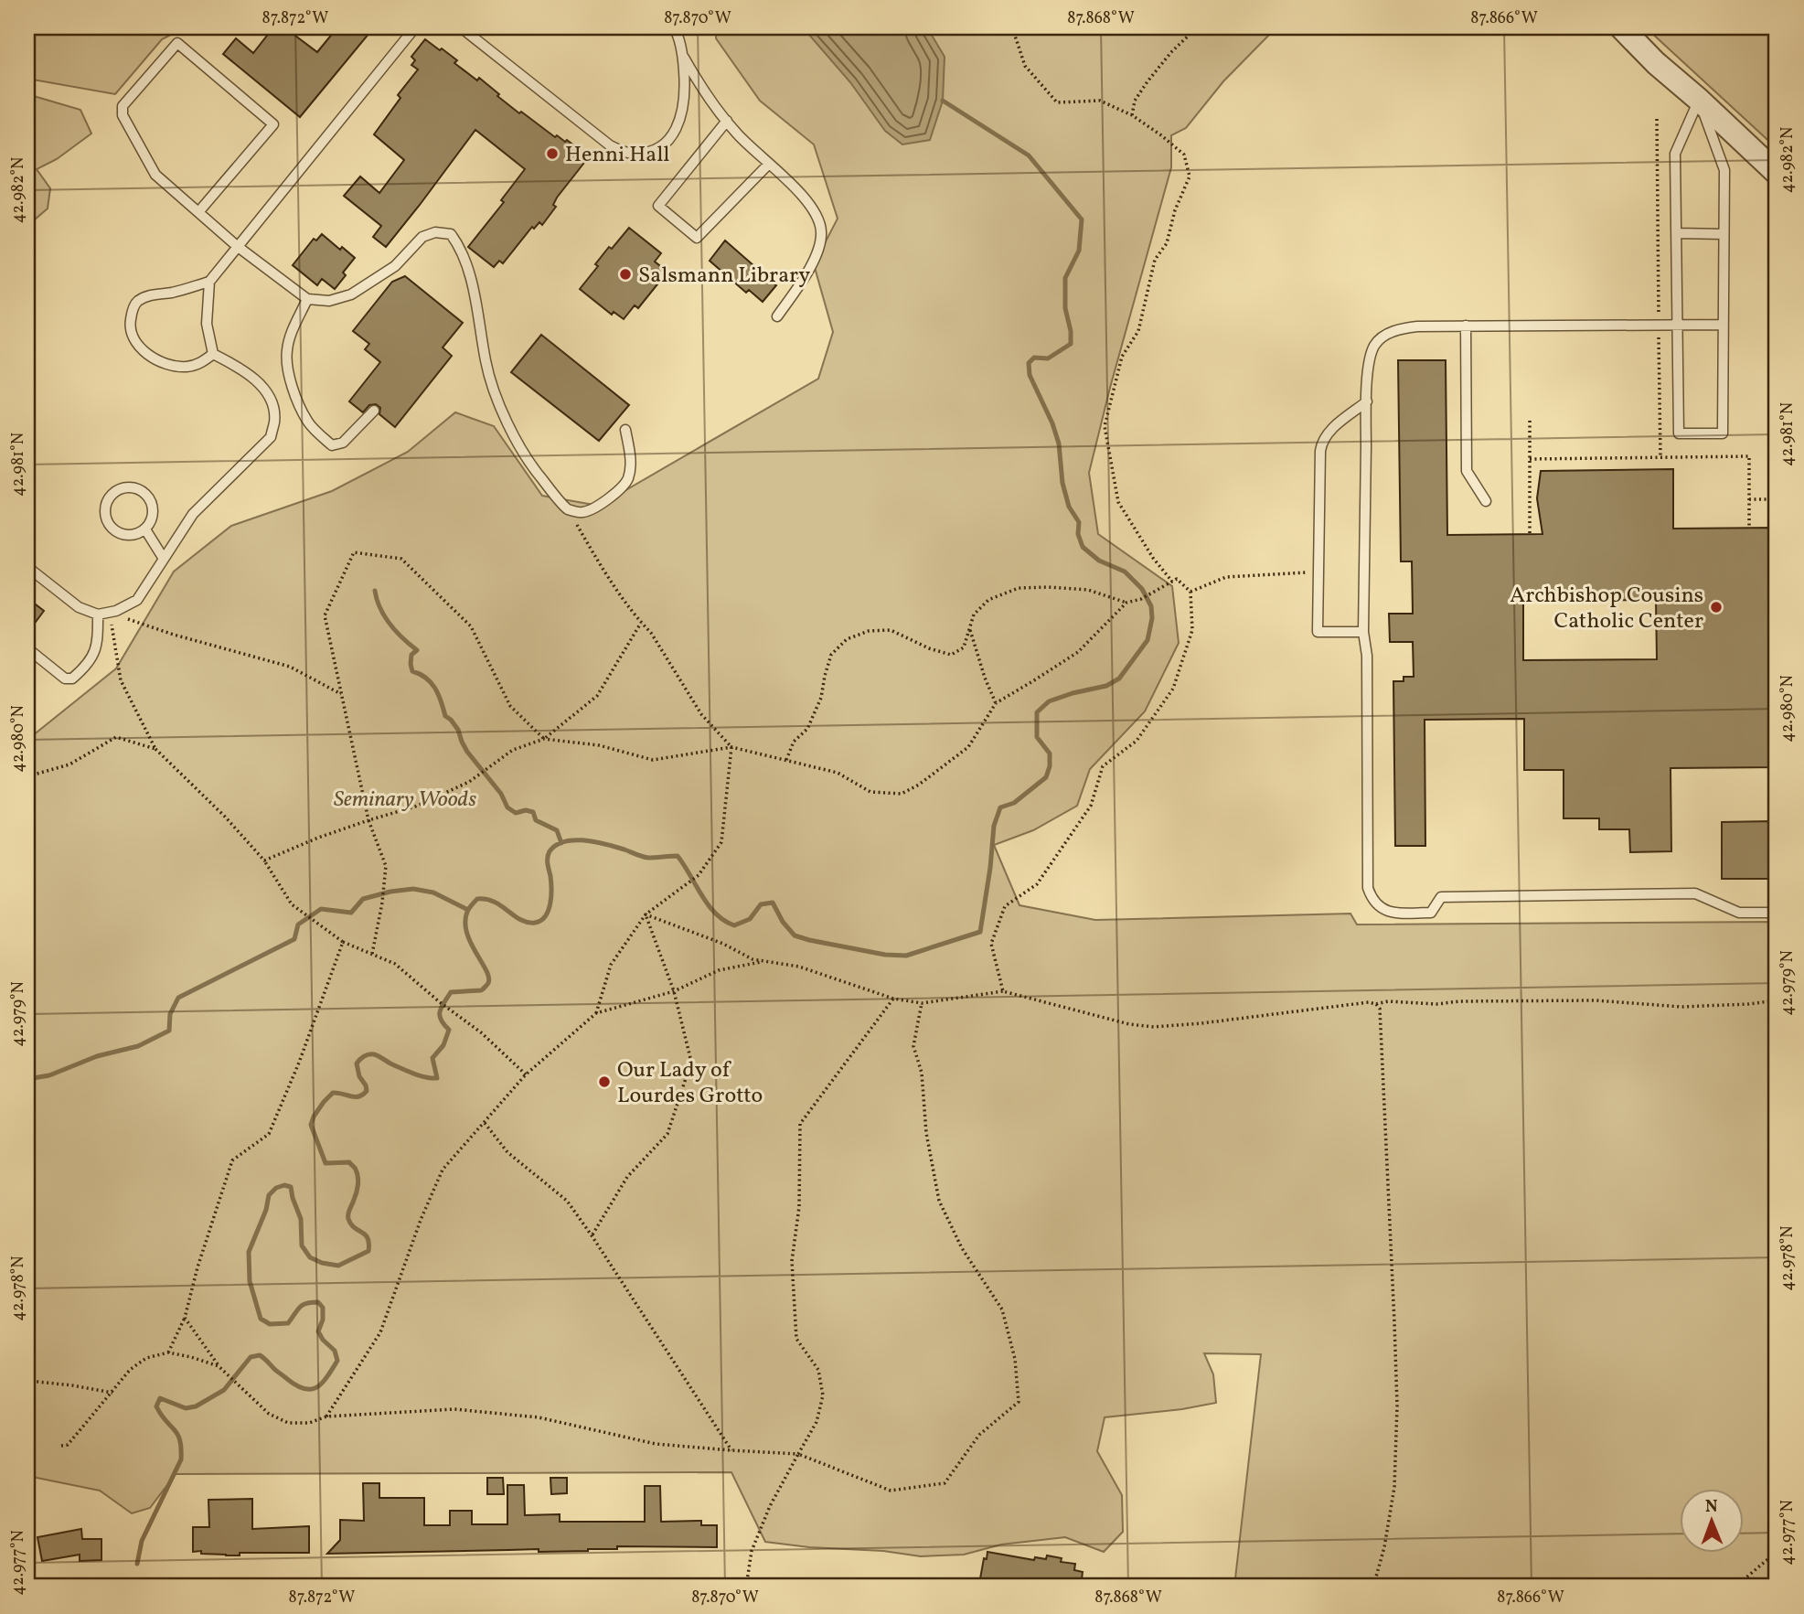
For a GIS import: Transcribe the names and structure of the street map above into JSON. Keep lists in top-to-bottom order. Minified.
{"parks":["Seminary Woods"],"places":["Henni Hall","Salsmann Library","Archbishop Cousins Catholic Center","Our Lady of Lourdes Grotto"],"north":"top","coordinates":["87.872°W","87.870°W","87.868°W","87.866°W","42.982°N","42.981°N","42.980°N","42.979°N","42.978°N","42.977°N"]}
